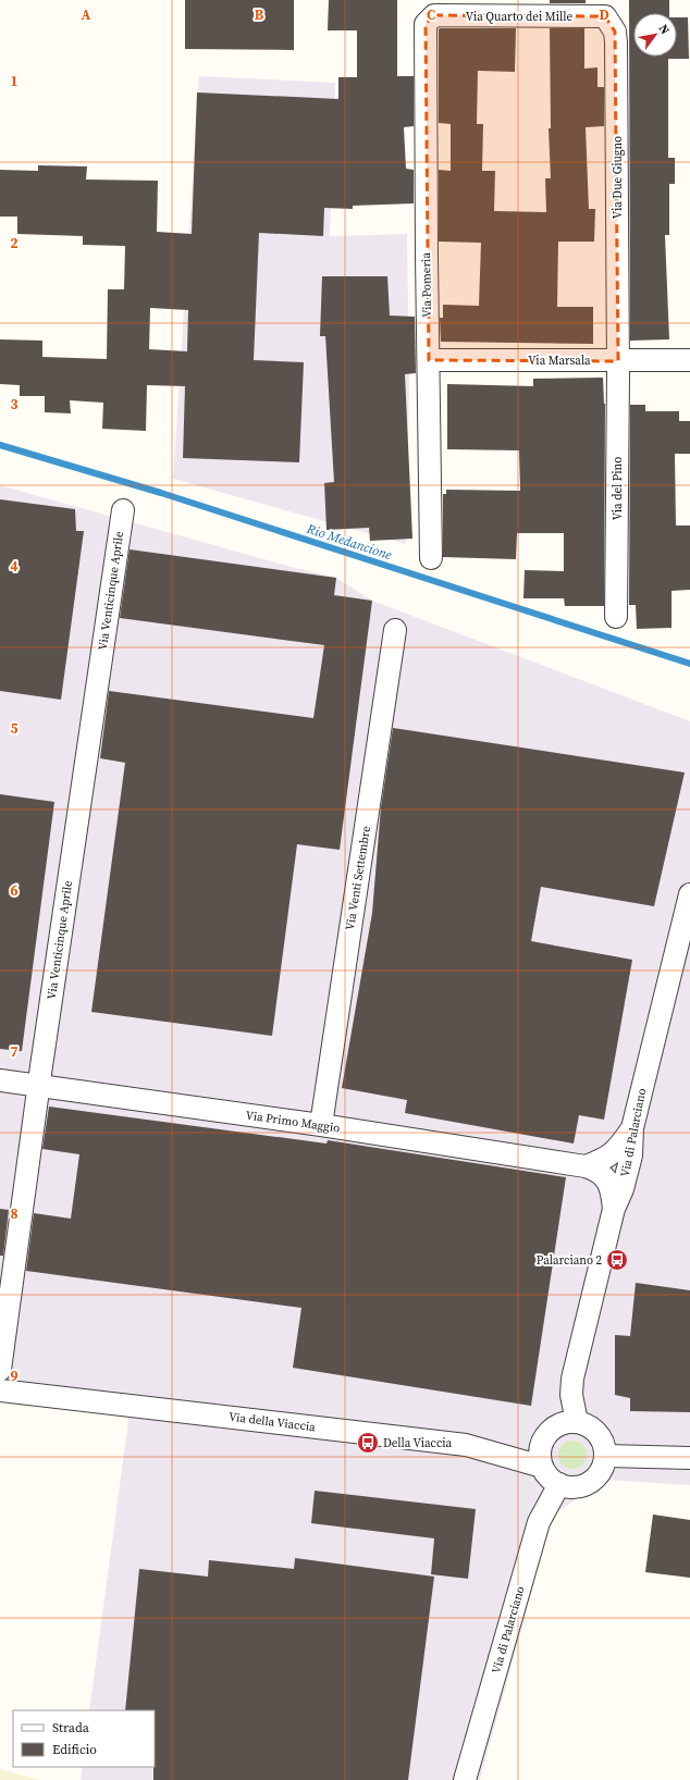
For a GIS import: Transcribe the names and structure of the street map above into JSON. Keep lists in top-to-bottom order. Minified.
{"streets":{"street":["Via Quarto dei Mille","Via Due Giugno","Via Pomeria","Via Marsala","Via del Pino","Via Venticinque Aprile","Via Venti Settembre","Via Primo Maggio","Via di Palarciano","Via della Viaccia"]},"crossings":[["Via Quarto dei Mille","Via Due Giugno"],["Via Quarto dei Mille","Via Pomeria"],["Via Due Giugno","Via Marsala"],["Via Due Giugno","Via del Pino"],["Via Pomeria","Via Marsala"],["Via Marsala","Via del Pino"],["Via Venticinque Aprile","Via Primo Maggio"],["Via Venti Settembre","Via Primo Maggio"],["Via Primo Maggio","Via di Palarciano"],["Via di Palarciano","Via della Viaccia"]],"water":["Rio Medancione"],"places":{"bus stop":["Palarciano 2","Della Viaccia"]},"legend":["Strada","Edificio"],"north":"top right","grid":{"columns":["A","B","C","D"],"rows":["1","2","3","4","5","6","7","8","9"]}}
